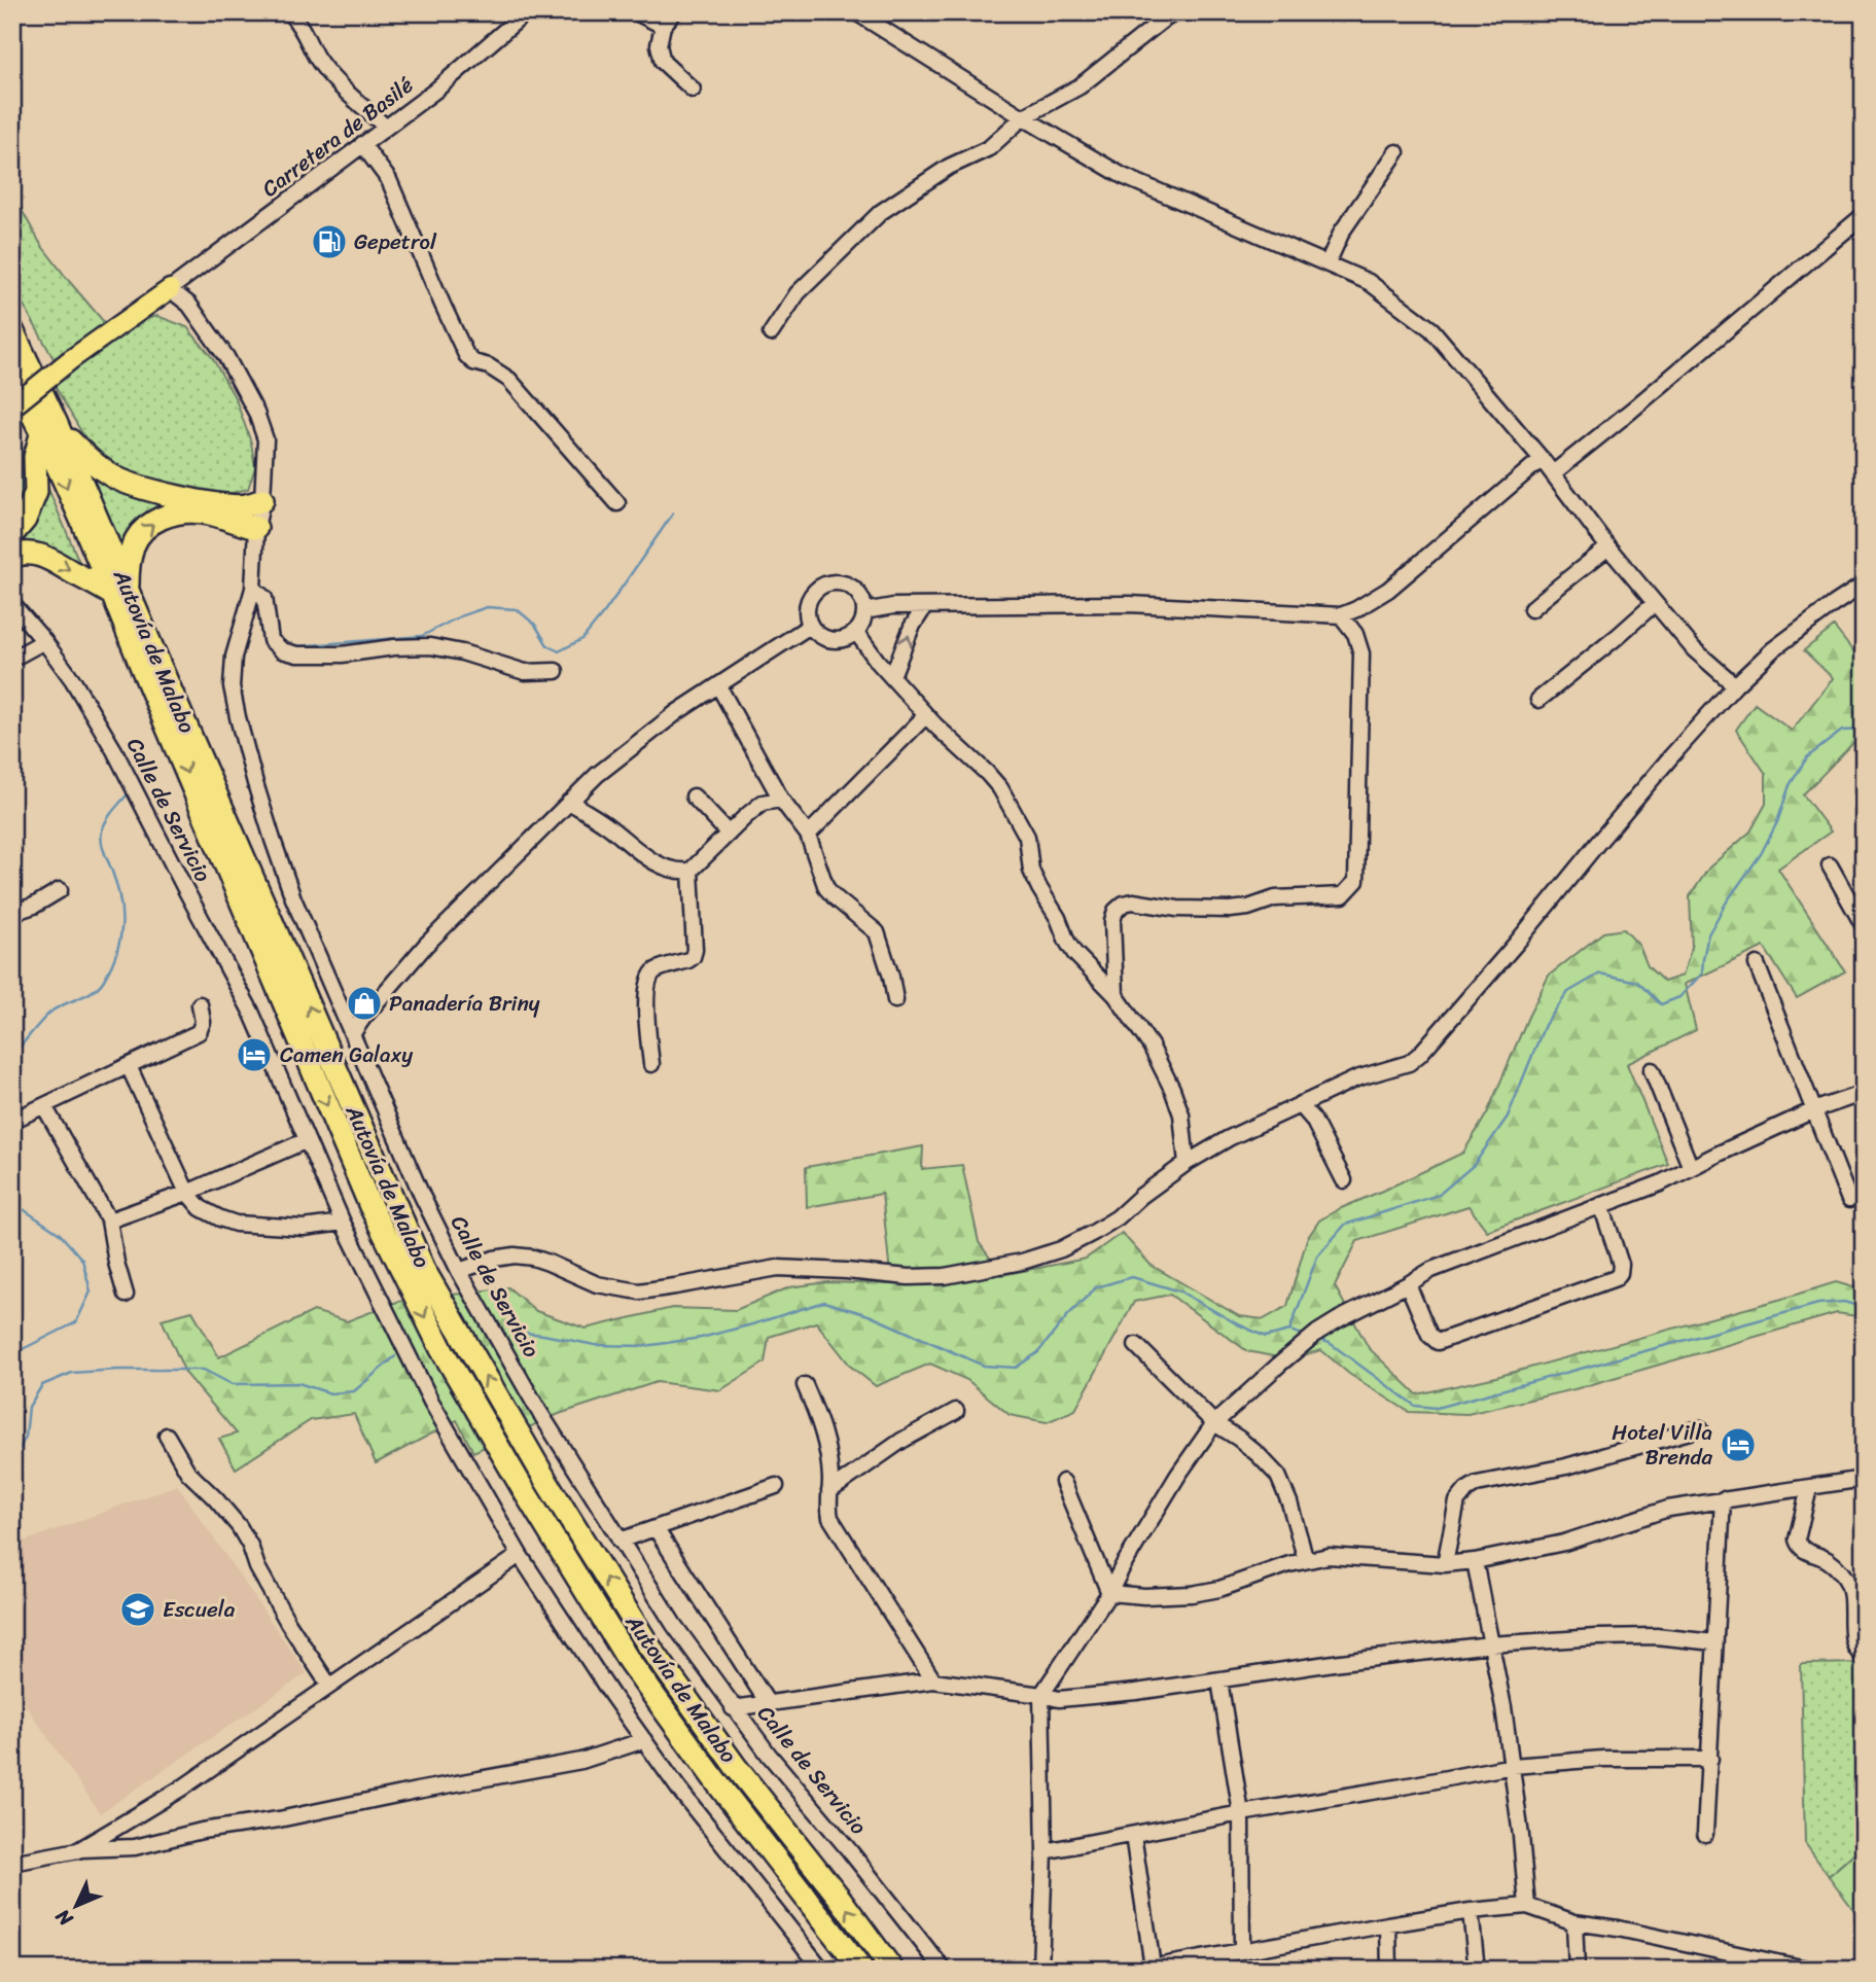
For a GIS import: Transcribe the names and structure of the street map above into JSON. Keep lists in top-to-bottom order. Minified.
{"streets":{"highway":["Autovía de Malabo"],"street":["Carretera de Basilé","Calle de Servicio"]},"crossings":[["Carretera de Basilé","Calle de Servicio"]],"places":{"fuel station":["Gepetrol"],"shop":["Panadería Briny"],"hotel":["Camen Galaxy","Hotel Villa Brenda"],"school or university":["Escuela"]},"north":"bottom left"}
